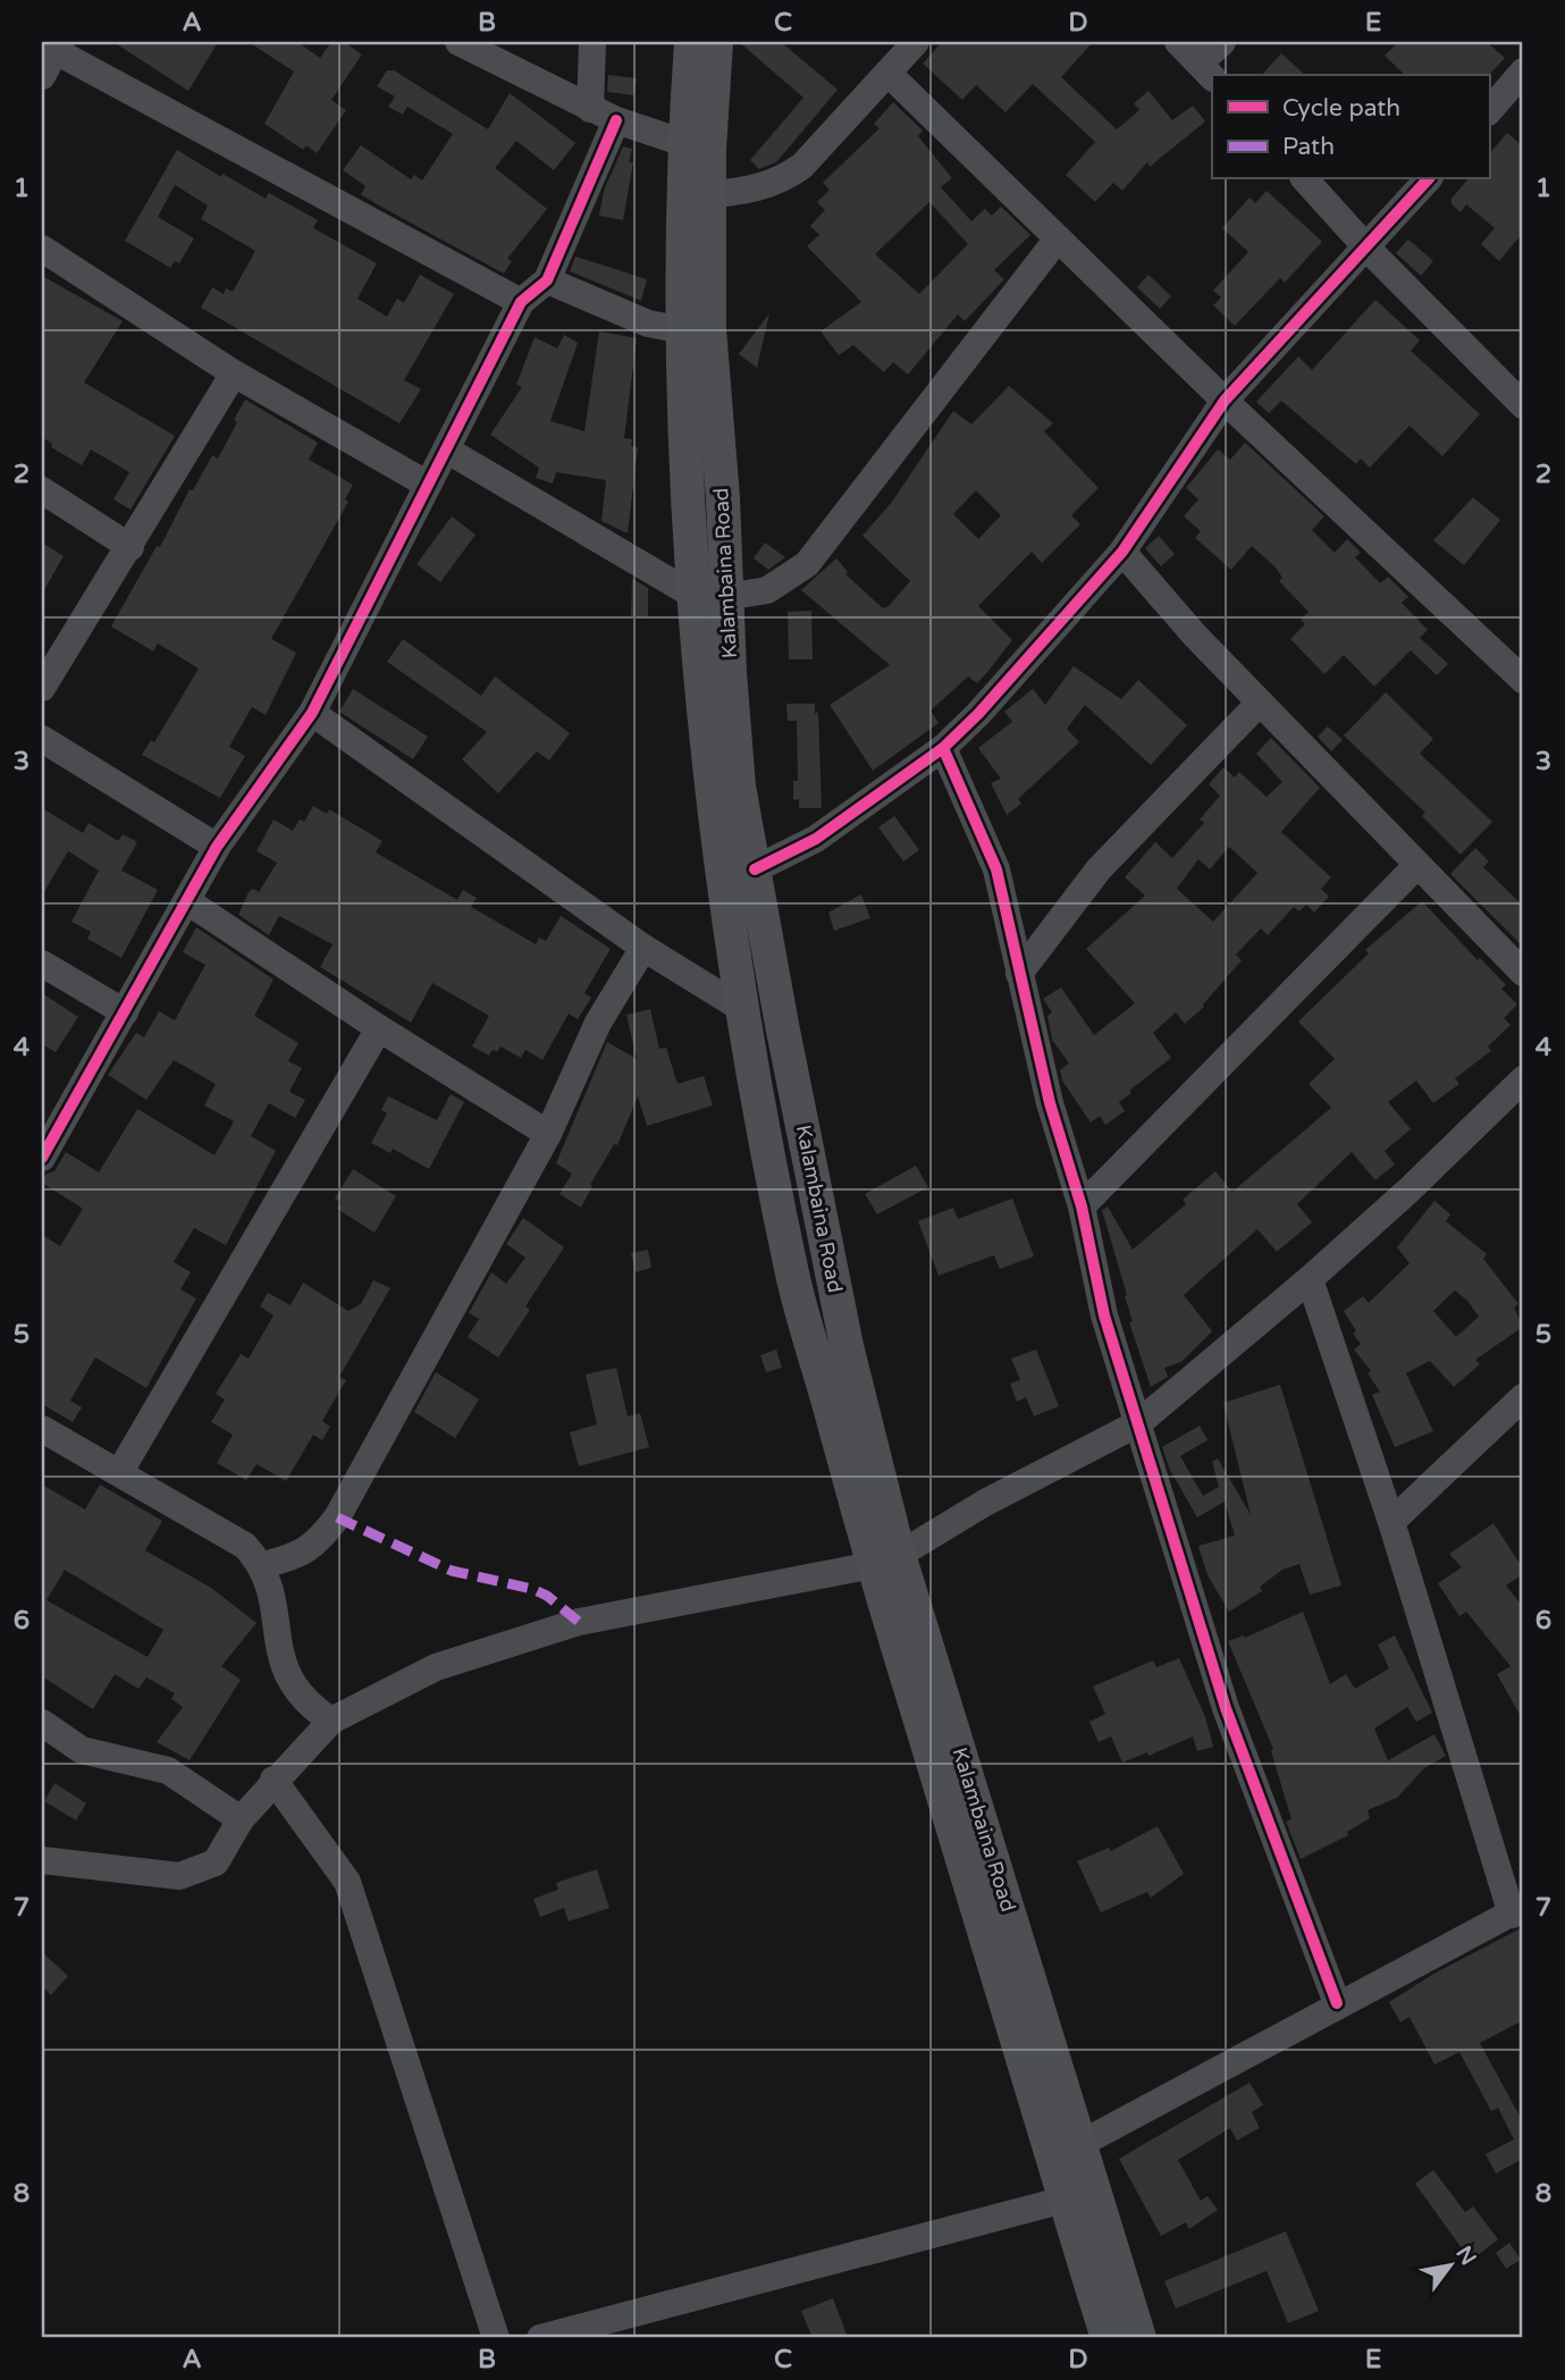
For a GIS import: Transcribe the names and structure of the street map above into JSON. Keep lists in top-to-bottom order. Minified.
{"streets":{"main road":["Kalambaina Road"]},"legend":["Cycle path","Path"],"north":"top right","grid":{"columns":["A","B","C","D","E"],"rows":["1","2","3","4","5","6","7","8"]}}
